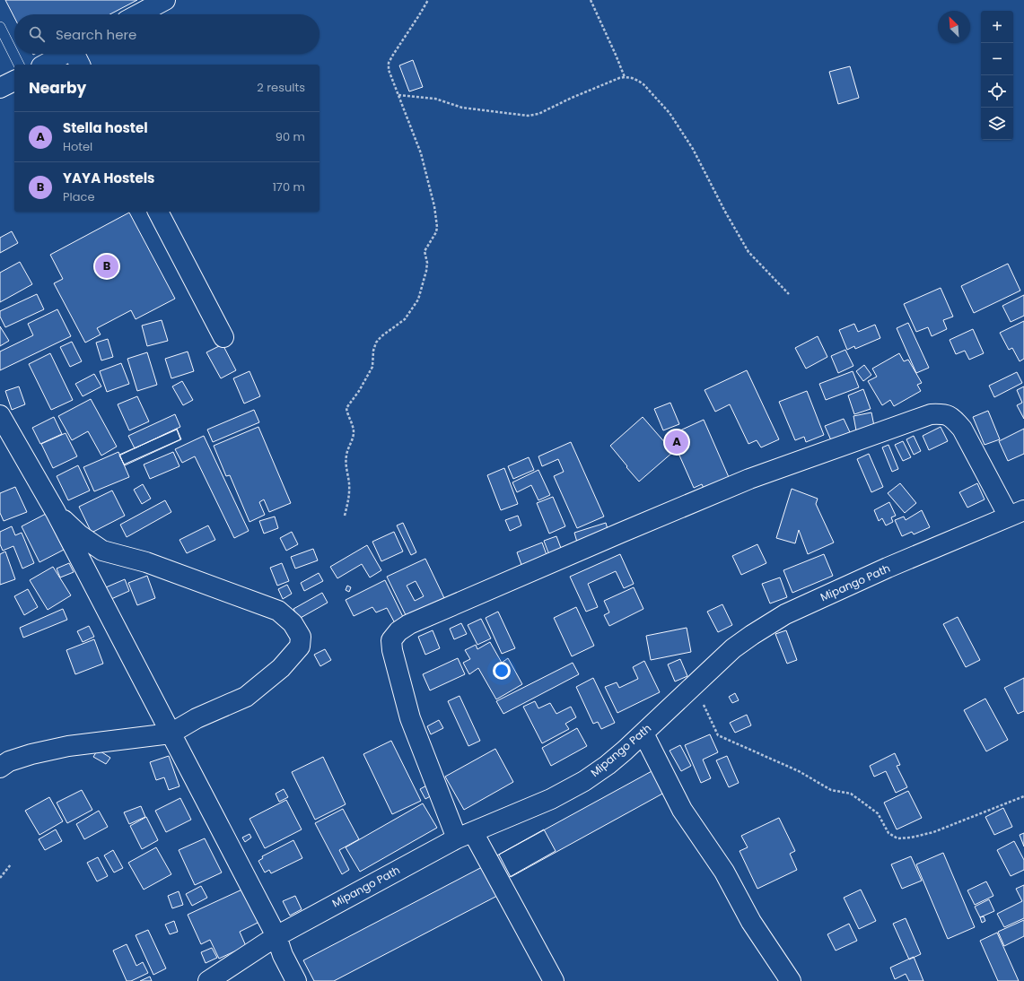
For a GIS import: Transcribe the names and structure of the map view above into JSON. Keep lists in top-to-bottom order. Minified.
{"streets":{"street":["Mipango Path"]},"north":"top left","page":{"map_buttons":["+","−"],"search":"Search here","heading":["Nearby","2 results"],"list":[{"mark":"A","name":"Stella hostel","note":"Hotel","value":"90 m"},{"mark":"B","name":"YAYA Hostels","note":"Place","value":"170 m"}],"pins":["B","A"]}}
